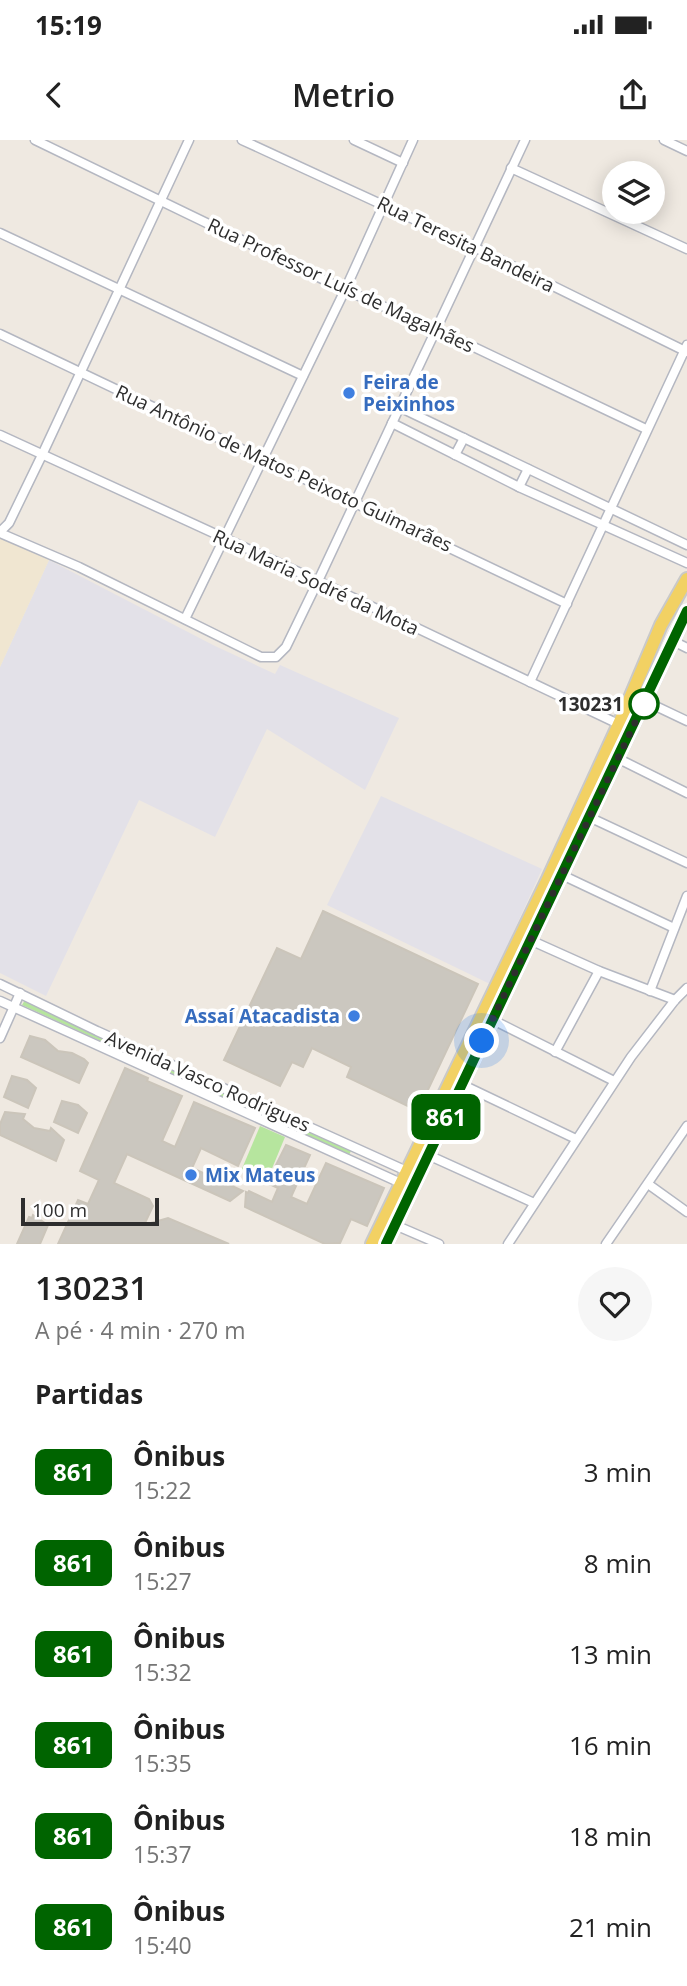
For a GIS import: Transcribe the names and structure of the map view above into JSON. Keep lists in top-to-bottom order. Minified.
{"streets":{"street":["Rua Teresita Bandeira","Rua Professor Luís de Magalhães","Rua Antônio de Matos Peixoto Guimarães","Rua Maria Sodré da Mota","Avenida Vasco Rodrigues"]},"places":["Feira de Peixinhos","130231","Assaí Atacadista","Mix Mateus"],"lines":["bus line 861"],"scale_bar":"100 m","page":{"status":"15:19","header":"Metrio","on_map":"861","scale":"100 m","heading":[["130231","A pé · 4 min · 270 m"],"Partidas"],"list":[{"mark":"861","name":"Ônibus","note":"15:22","value":"3 min"},{"mark":"861","name":"Ônibus","note":"15:27","value":"8 min"},{"mark":"861","name":"Ônibus","note":"15:32","value":"13 min"},{"mark":"861","name":"Ônibus","note":"15:35","value":"16 min"},{"mark":"861","name":"Ônibus","note":"15:37","value":"18 min"},{"mark":"861","name":"Ônibus","note":"15:40","value":"21 min"}]}}
